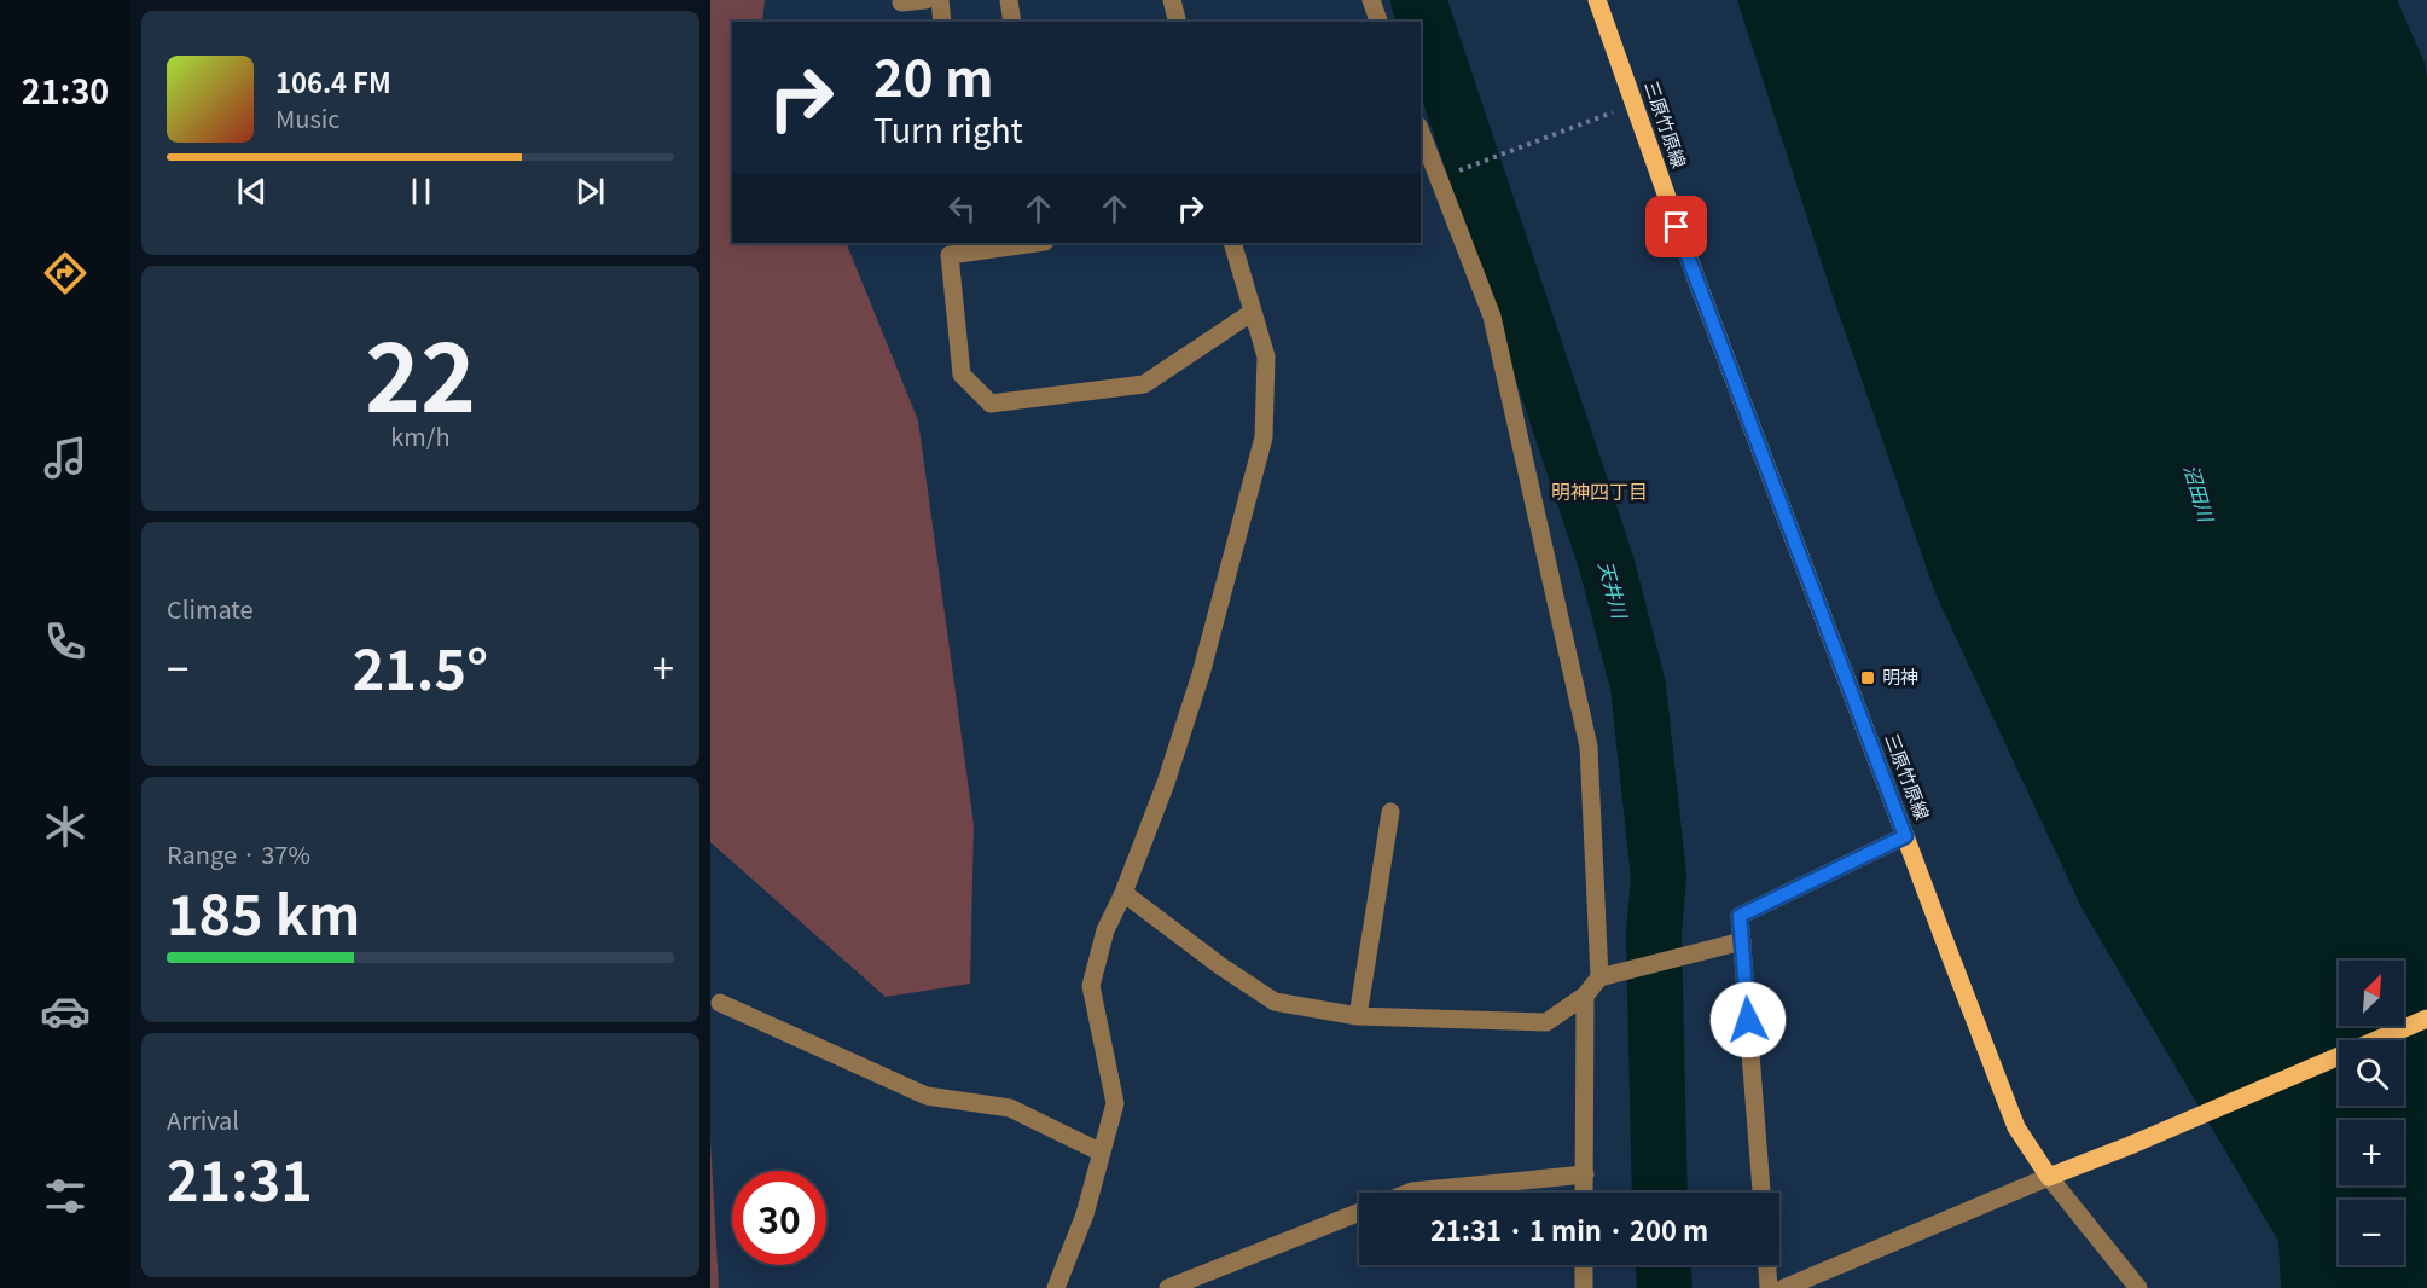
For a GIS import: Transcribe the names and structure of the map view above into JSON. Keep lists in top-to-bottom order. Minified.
{"streets":{"main road":["三原竹原線"]},"districts":["明神四丁目"],"water":["沼田川","天井川"],"places":{"transit":["明神"]},"north":"top right","page":{"tabs":"21:30","turn":["20 m","Turn right"],"song":["106.4 FM","Music"],"tile":[["22","km/h"],"Climate",["Range · 37%","185 km"],["Arrival","21:31"]],"heat":["−","21.5°","+"],"map_buttons":["+","−"],"limit":"30","trip":"21:31 · 1 min · 200 m"}}
